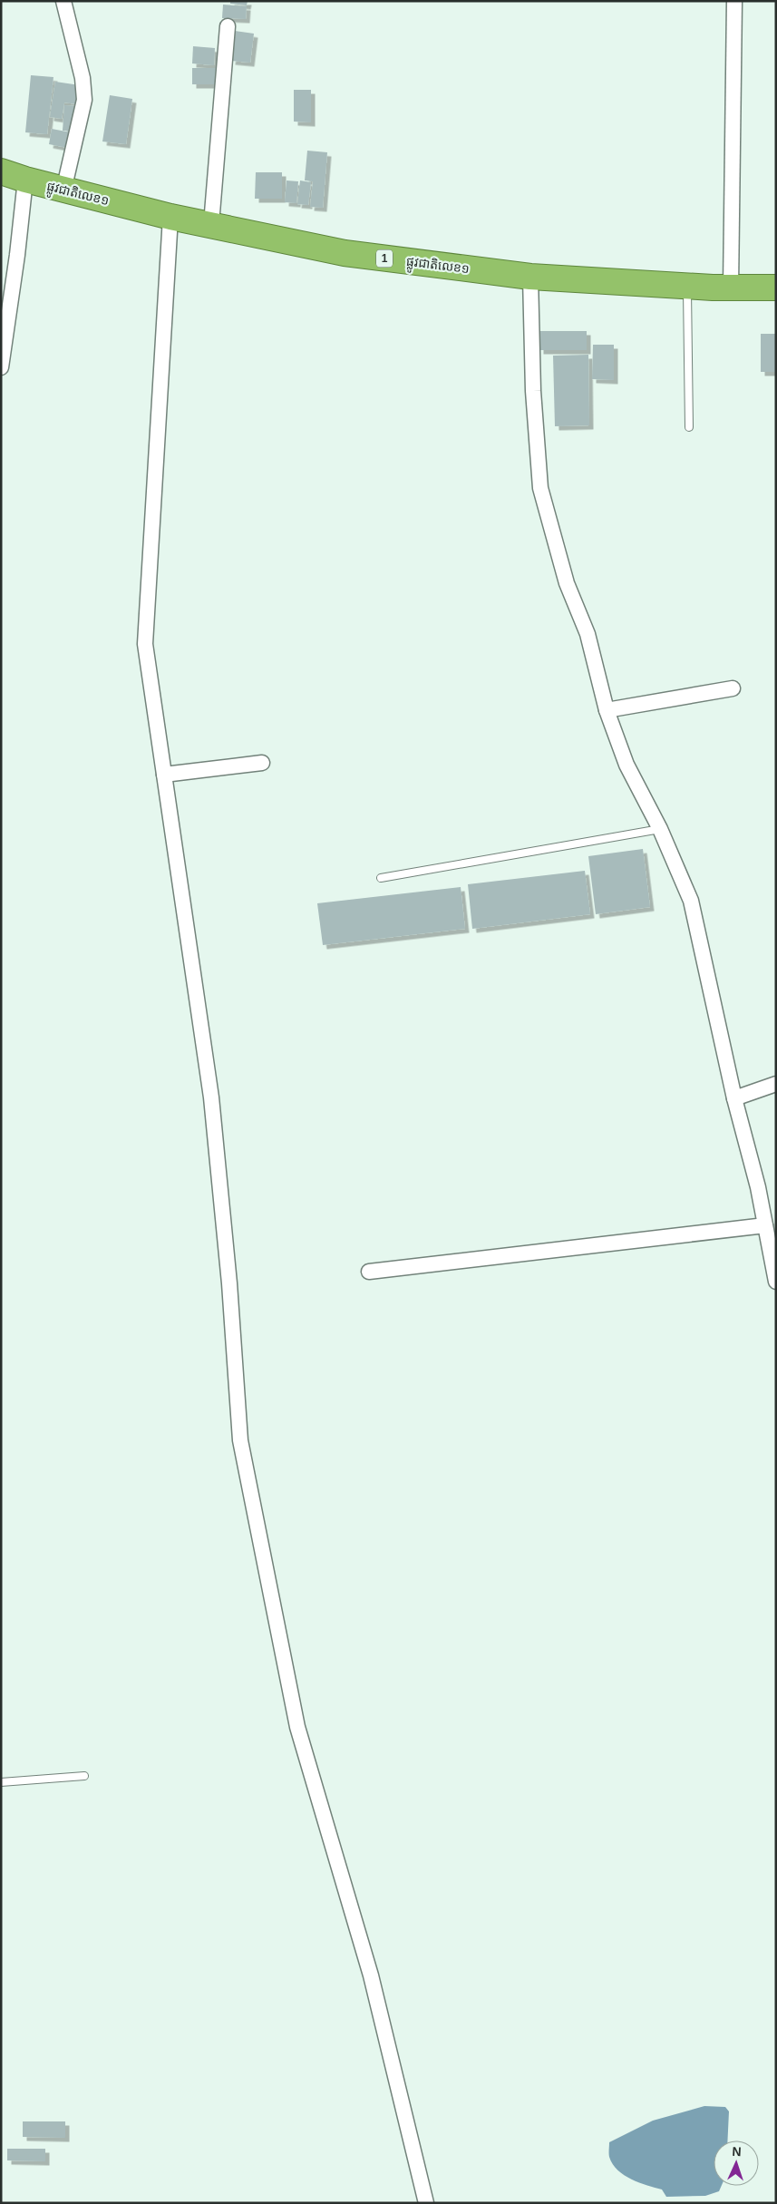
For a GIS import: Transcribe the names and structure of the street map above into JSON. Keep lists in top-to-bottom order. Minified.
{"streets":{"highway":["ផ្លូវជាតិលេខ១","1"]},"north":"top"}
